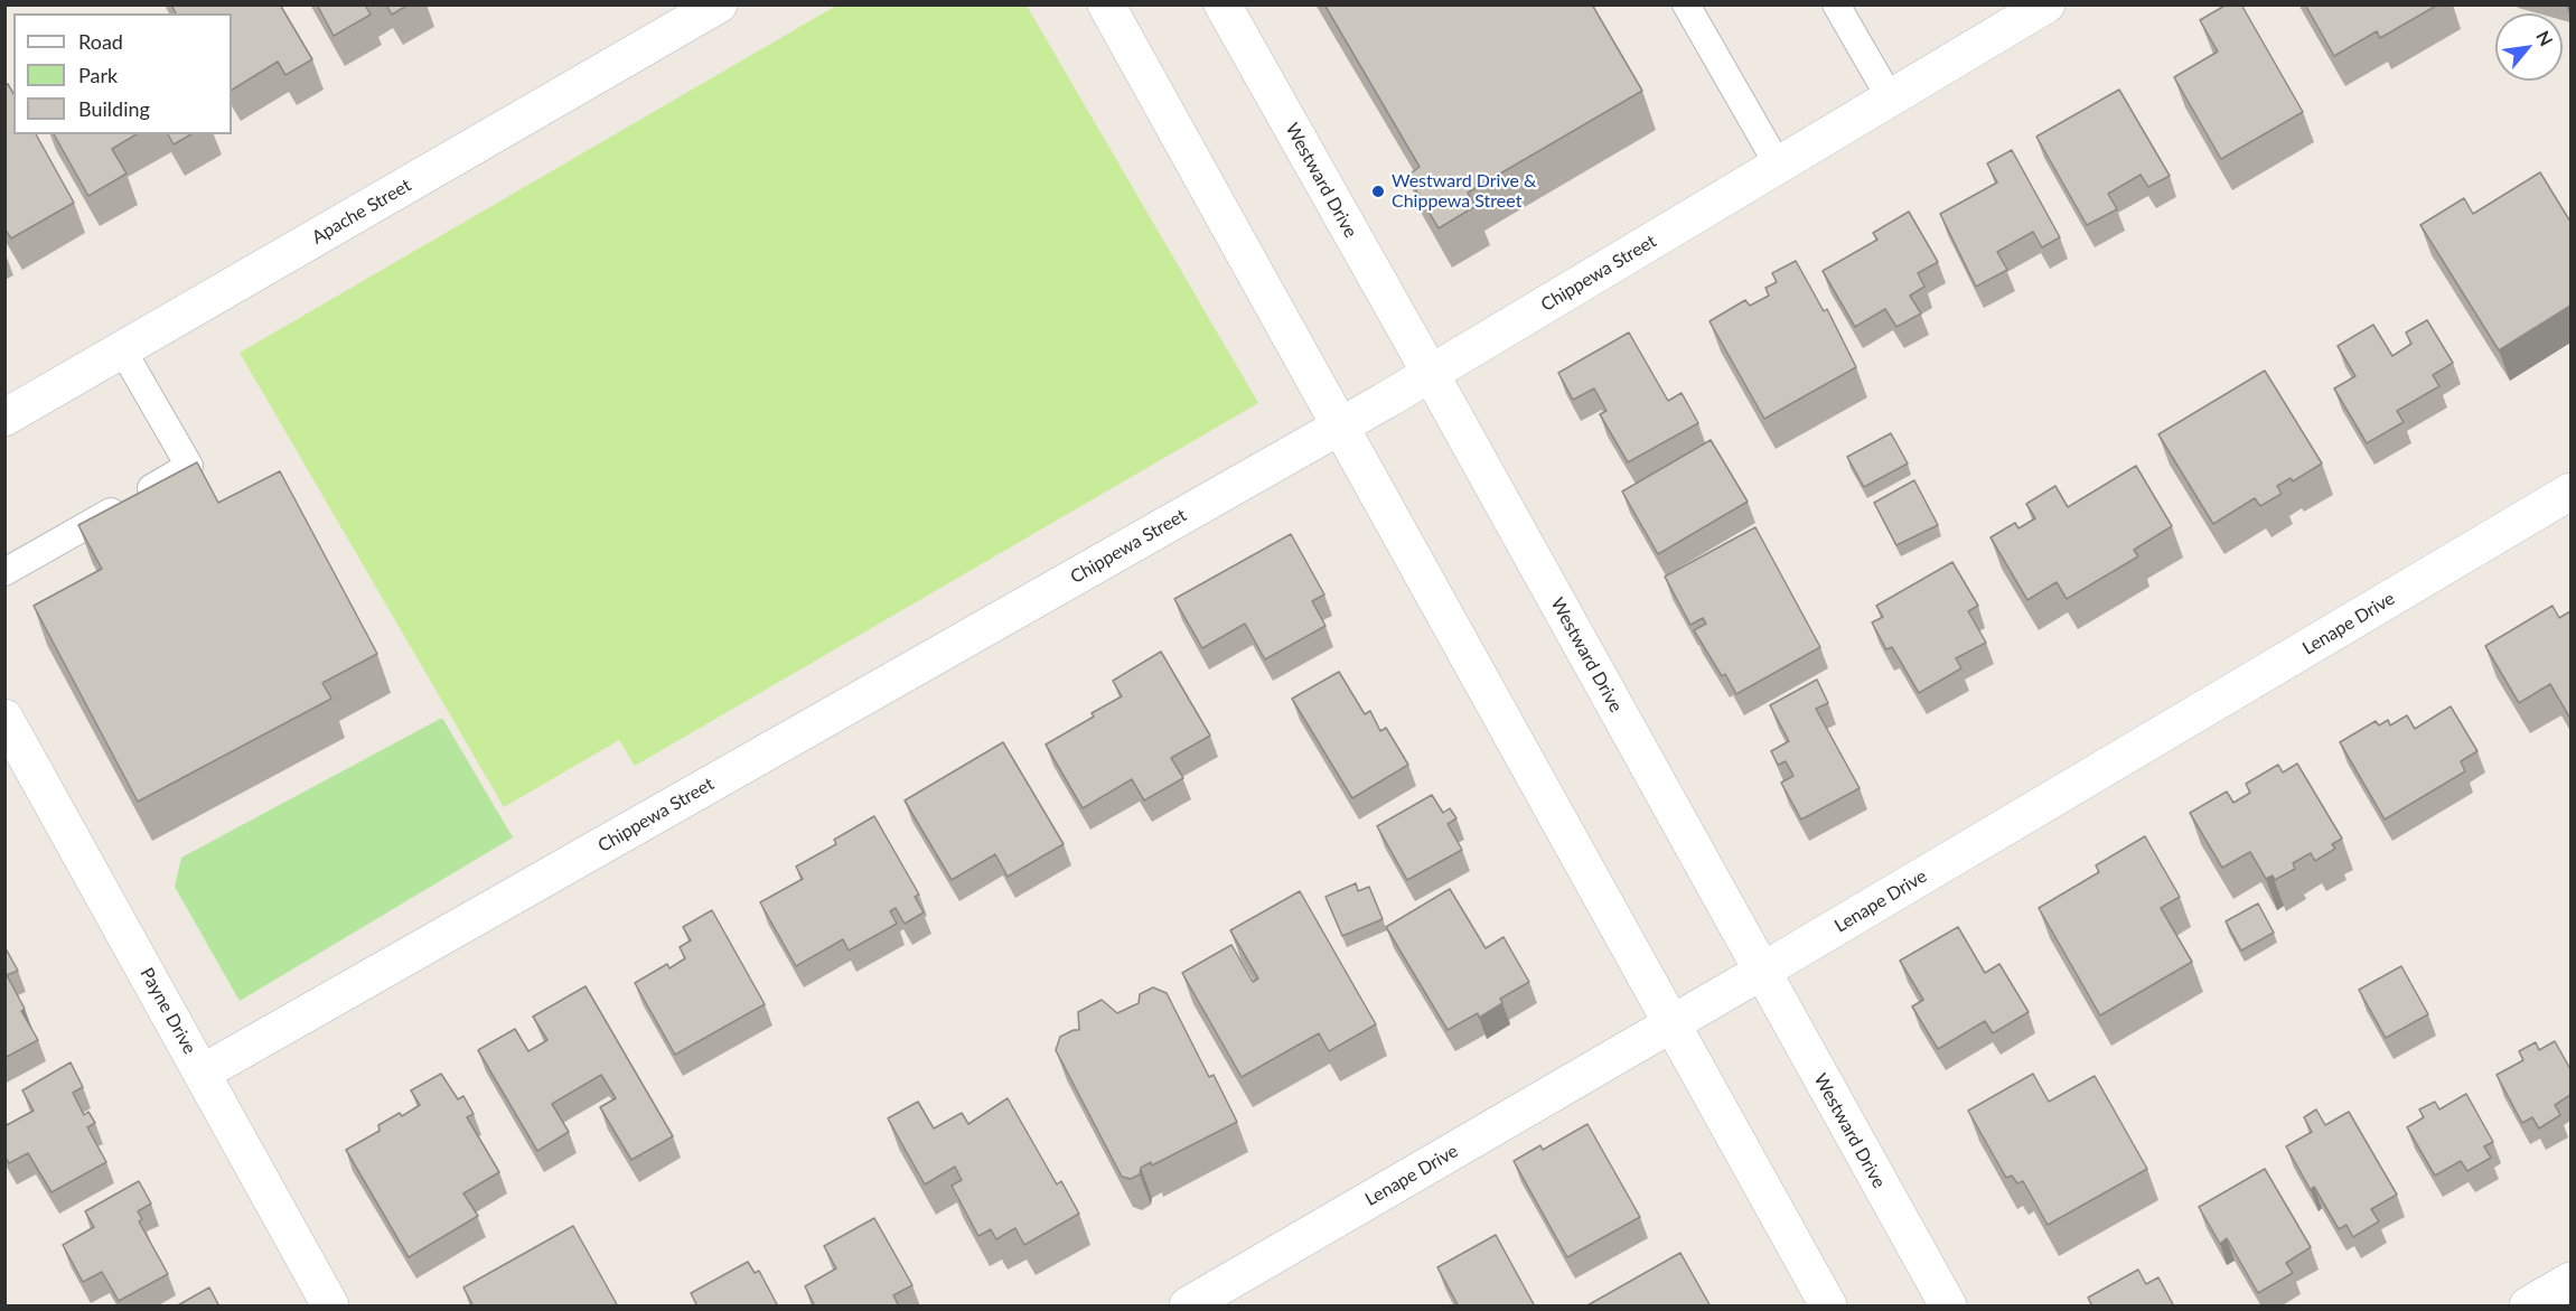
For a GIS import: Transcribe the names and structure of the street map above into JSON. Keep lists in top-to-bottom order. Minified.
{"streets":{"street":["Westward Drive","Apache Street","Chippewa Street","Lenape Drive","Payne Drive"]},"crossings":[["Westward Drive","Chippewa Street"],["Westward Drive","Lenape Drive"],["Chippewa Street","Payne Drive"]],"places":["Westward Drive & Chippewa Street"],"legend":["Road","Park","Building"],"north":"top right"}
